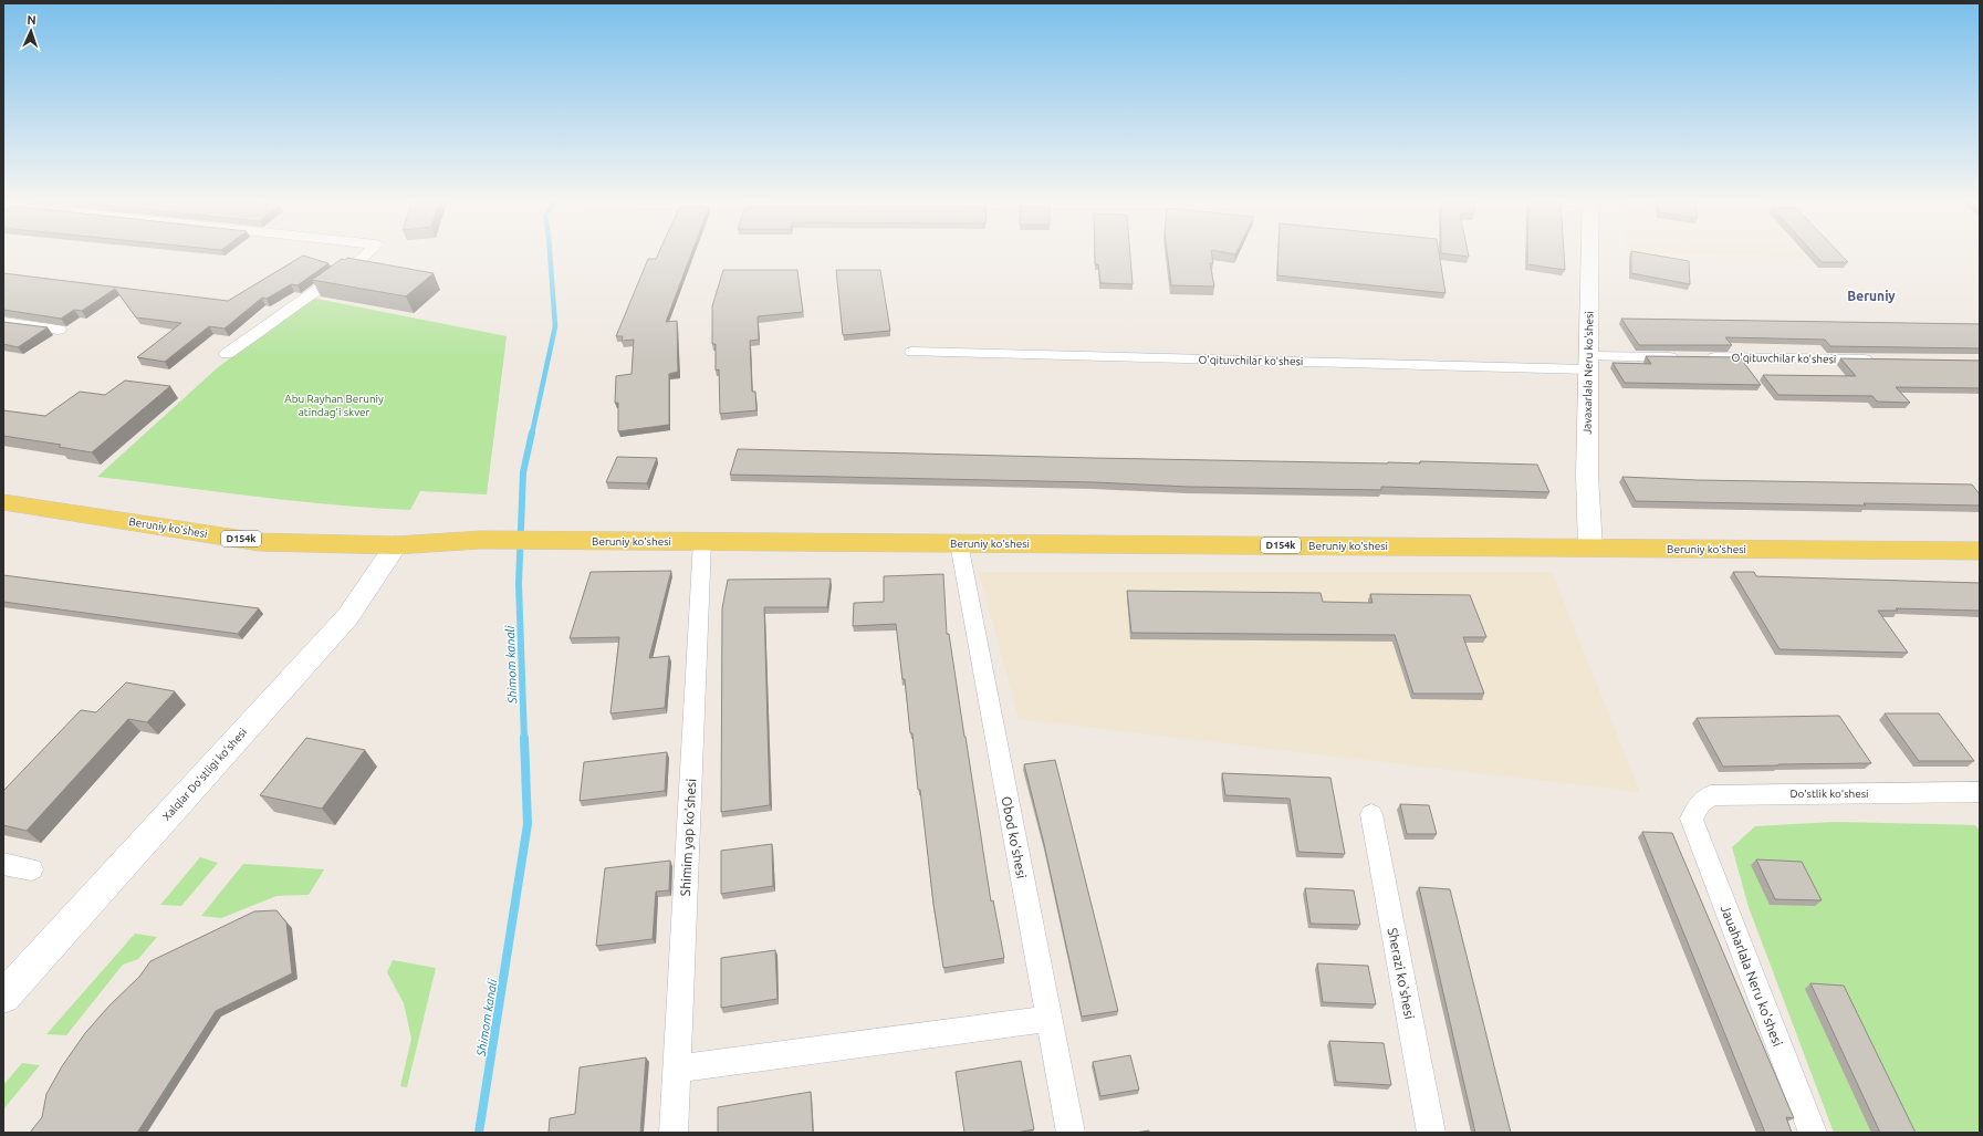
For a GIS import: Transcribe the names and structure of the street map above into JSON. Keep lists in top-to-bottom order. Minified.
{"streets":{"main road":["Beruniy ko'shesi","D154k"],"street":["O'qituvchilar ko'shesi","Javaxarlala Neru ko'shesi","Xalqlar Do'stligi ko'shesi","Do'stlik ko'shesi","Shimim yap ko'shesi","Obod ko'shesi","Sherazi ko'shesi","Jauaharlala Neru ko'shesi"]},"crossings":[["O'qituvchilar ko'shesi","Javaxarlala Neru ko'shesi"],["Javaxarlala Neru ko'shesi","Beruniy ko'shesi"],["Beruniy ko'shesi","Xalqlar Do'stligi ko'shesi"],["Beruniy ko'shesi","Shimim yap ko'shesi"],["Beruniy ko'shesi","Obod ko'shesi"],["Do'stlik ko'shesi","Jauaharlala Neru ko'shesi"]],"districts":["Beruniy"],"water":["Shimom kanali"],"parks":["Abu Rayhan Beruniy atindag'i skver"],"north":"top"}
